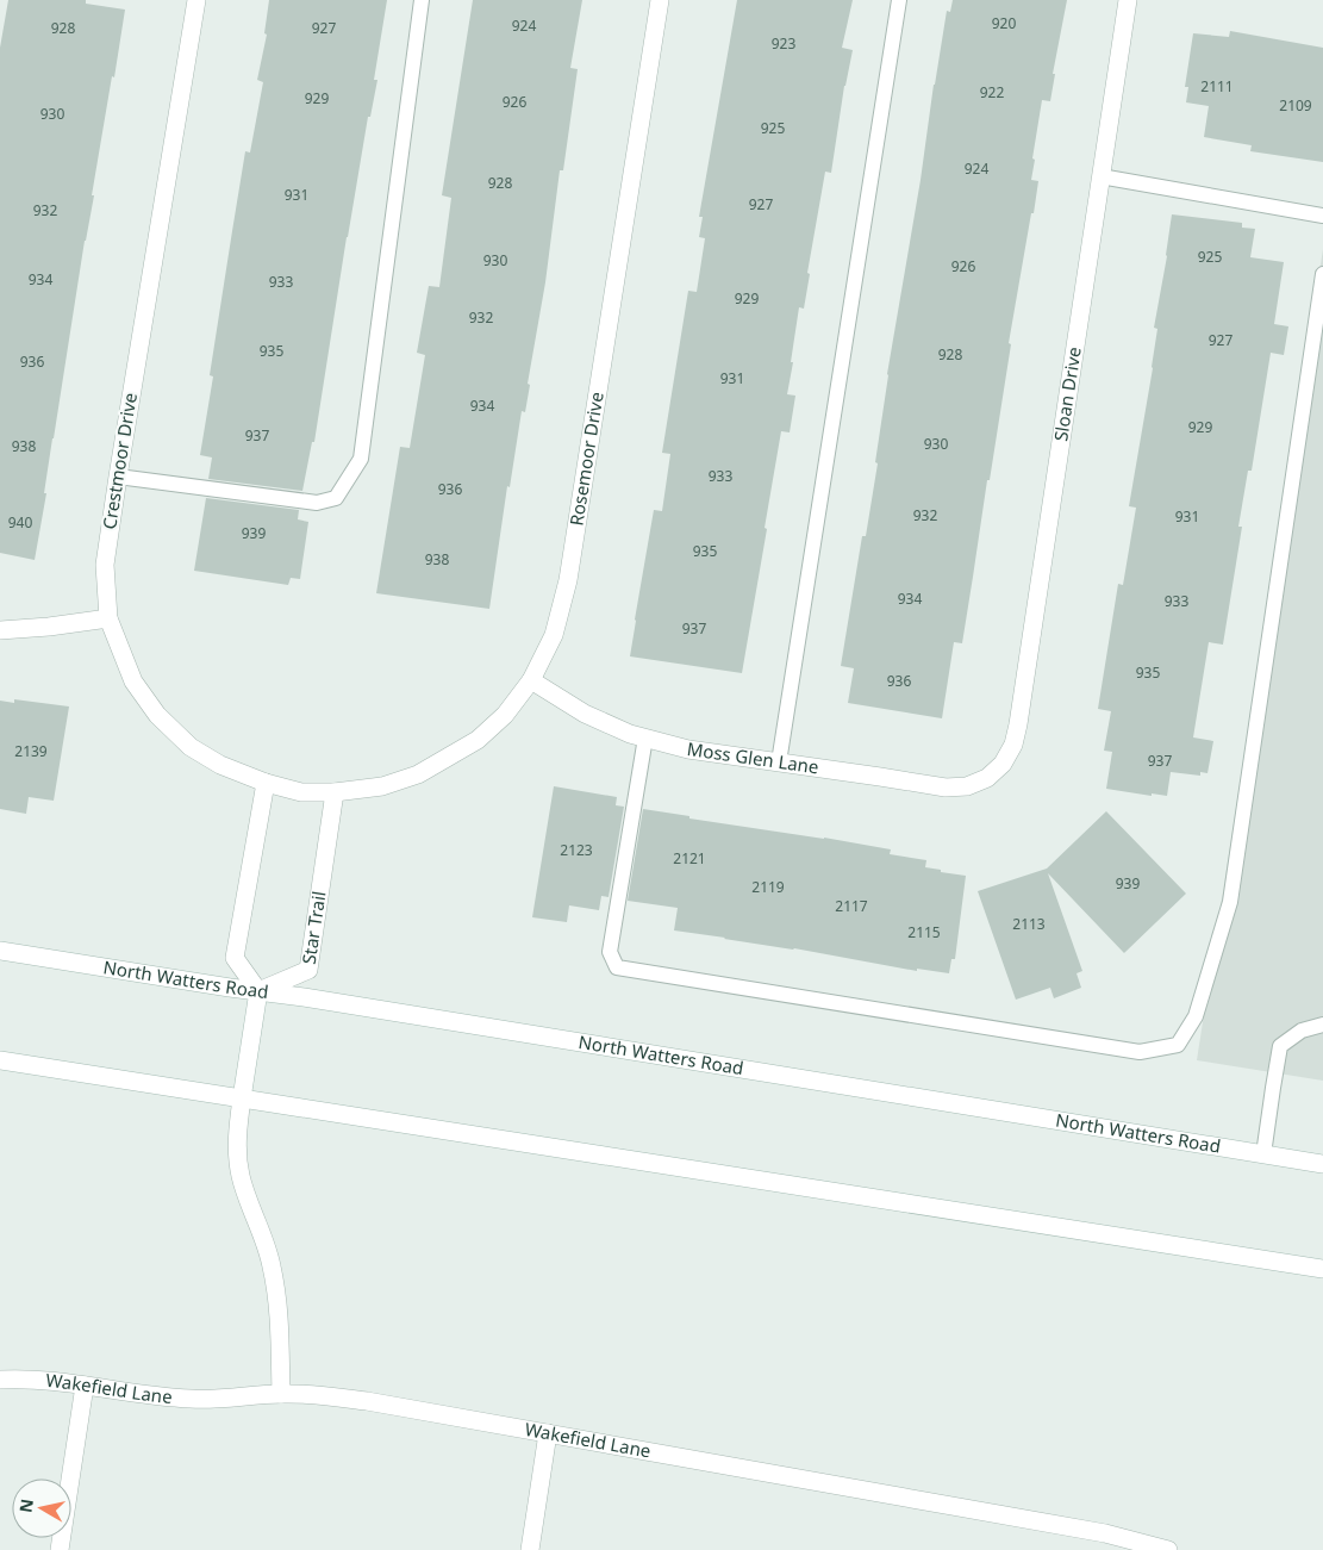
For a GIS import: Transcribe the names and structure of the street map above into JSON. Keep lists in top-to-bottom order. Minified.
{"streets":{"street":["Sloan Drive","Rosemoor Drive","Crestmoor Drive","Moss Glen Lane","Star Trail","North Watters Road","Wakefield Lane"]},"crossings":[["Sloan Drive","Moss Glen Lane"],["Rosemoor Drive","Crestmoor Drive"],["Rosemoor Drive","Moss Glen Lane"],["Rosemoor Drive","Star Trail"],["Crestmoor Drive","Star Trail"],["Star Trail","North Watters Road"]],"house_numbers":["920","924","928","927","923","2111","922","929","926","2109","930","925","924","928","931","927","932","925","930","926","934","933","929","932","927","935","928","936","931","934","929","937","930","938","933","936","932","931","940","939","935","938","934","933","937","935","936","2139","937","2123","2121","939","2119","2117","2113","2115"],"north":"left"}
